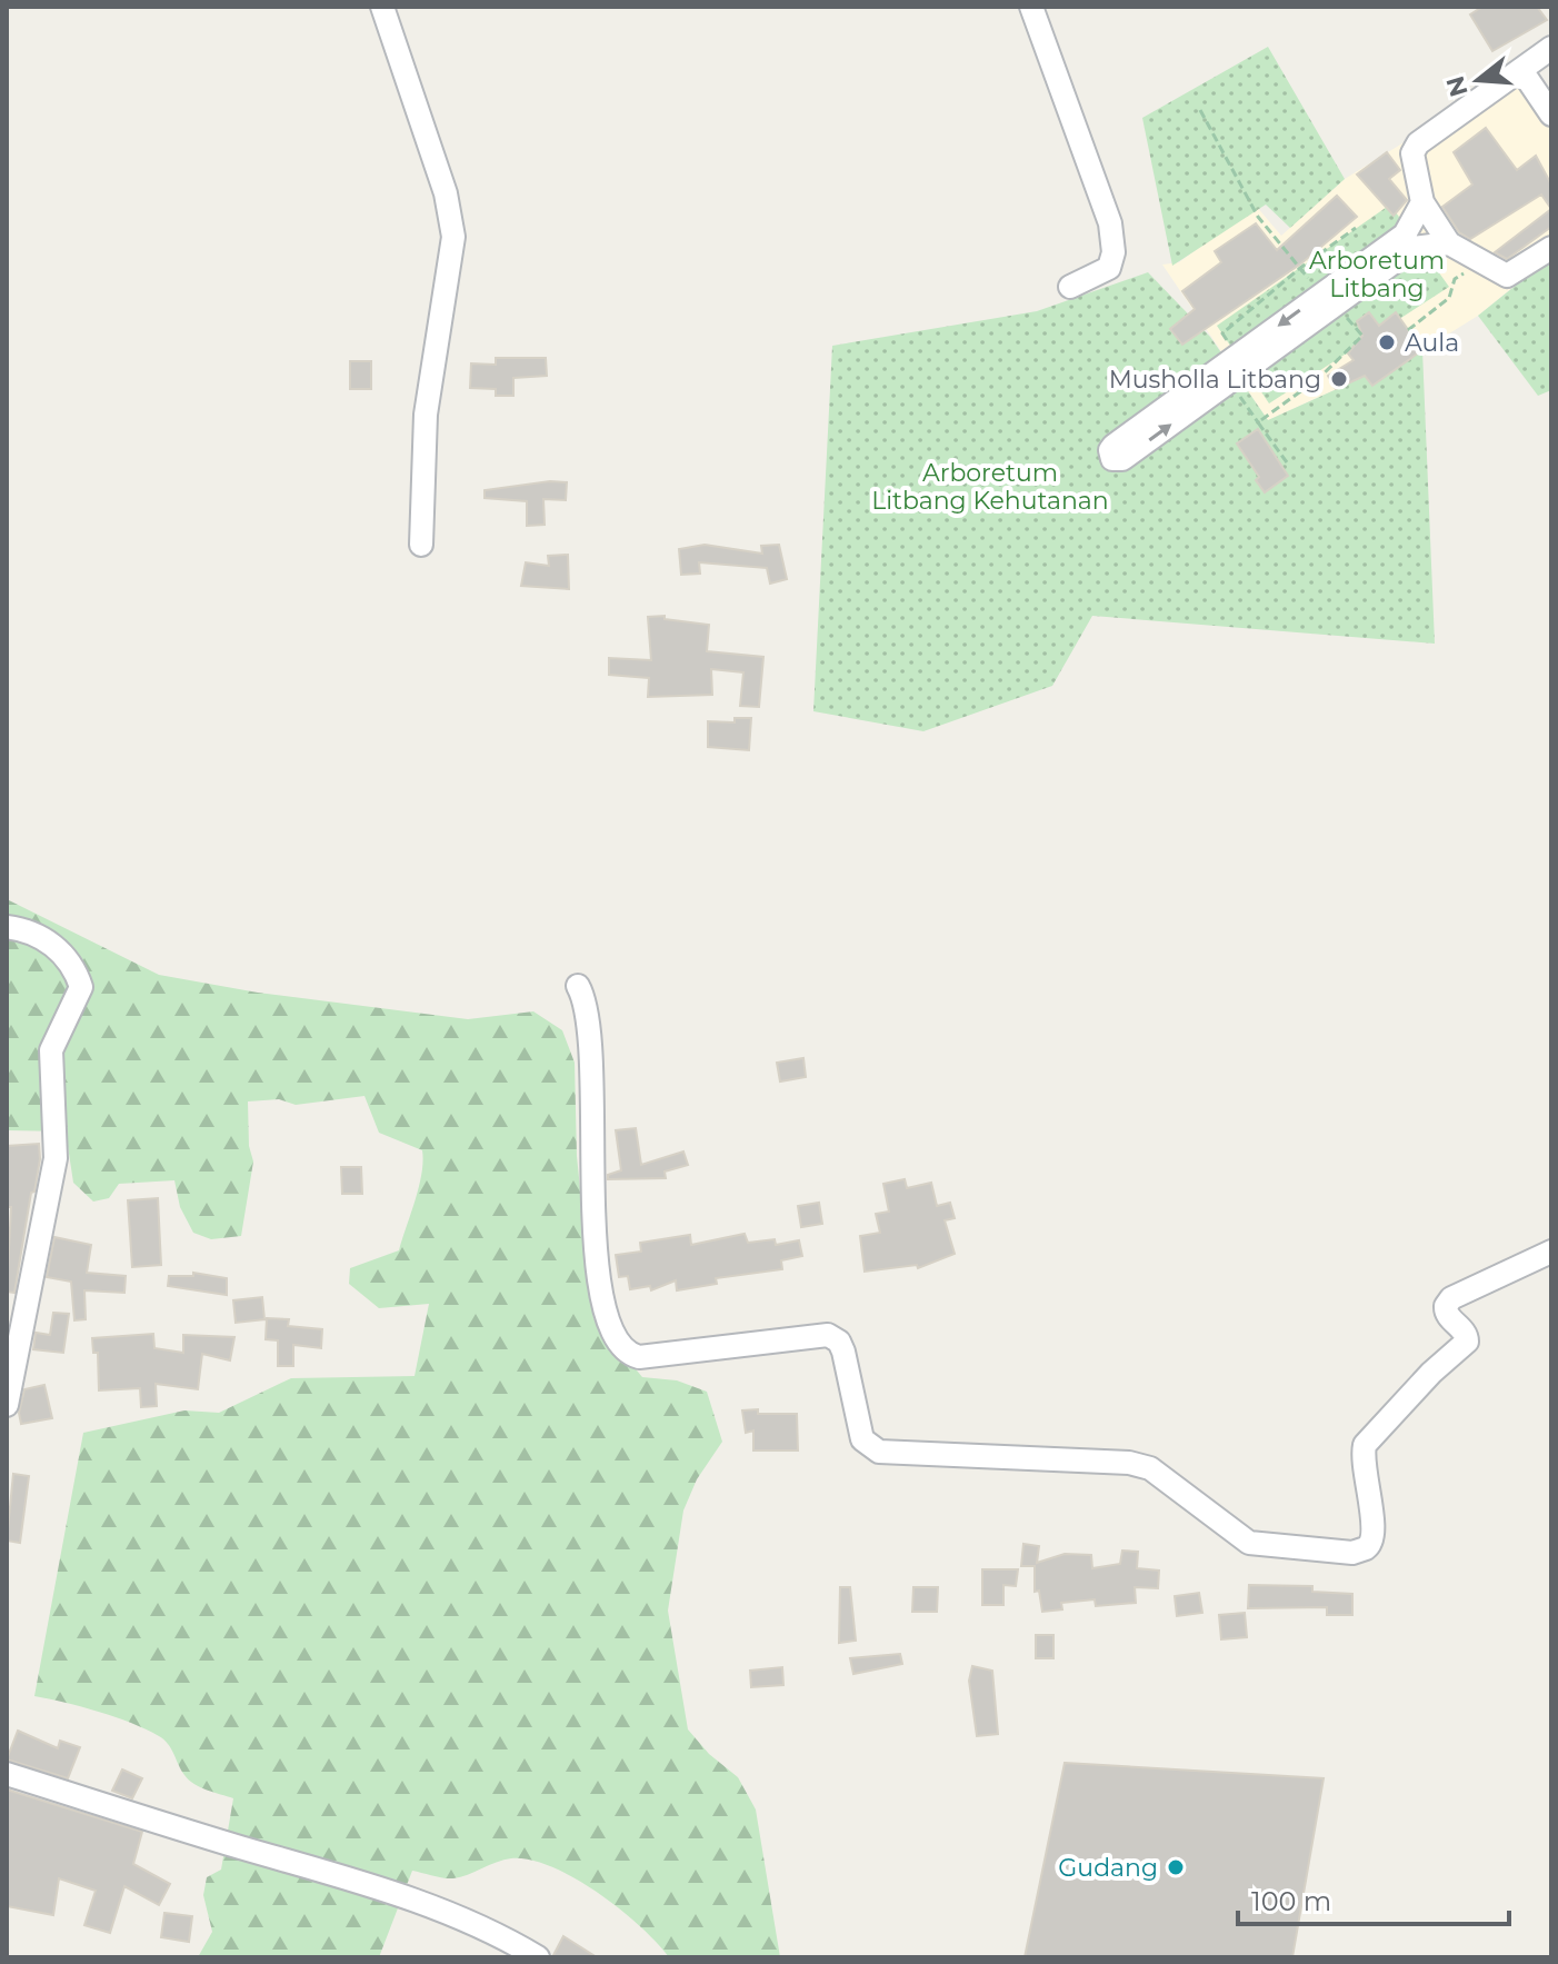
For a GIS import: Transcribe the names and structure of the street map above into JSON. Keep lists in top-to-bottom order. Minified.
{"parks":["Arboretum Litbang","Arboretum Litbang Kehutanan"],"places":["Aula","Musholla Litbang","Gudang"],"scale_bar":"100 m","north":"left"}
